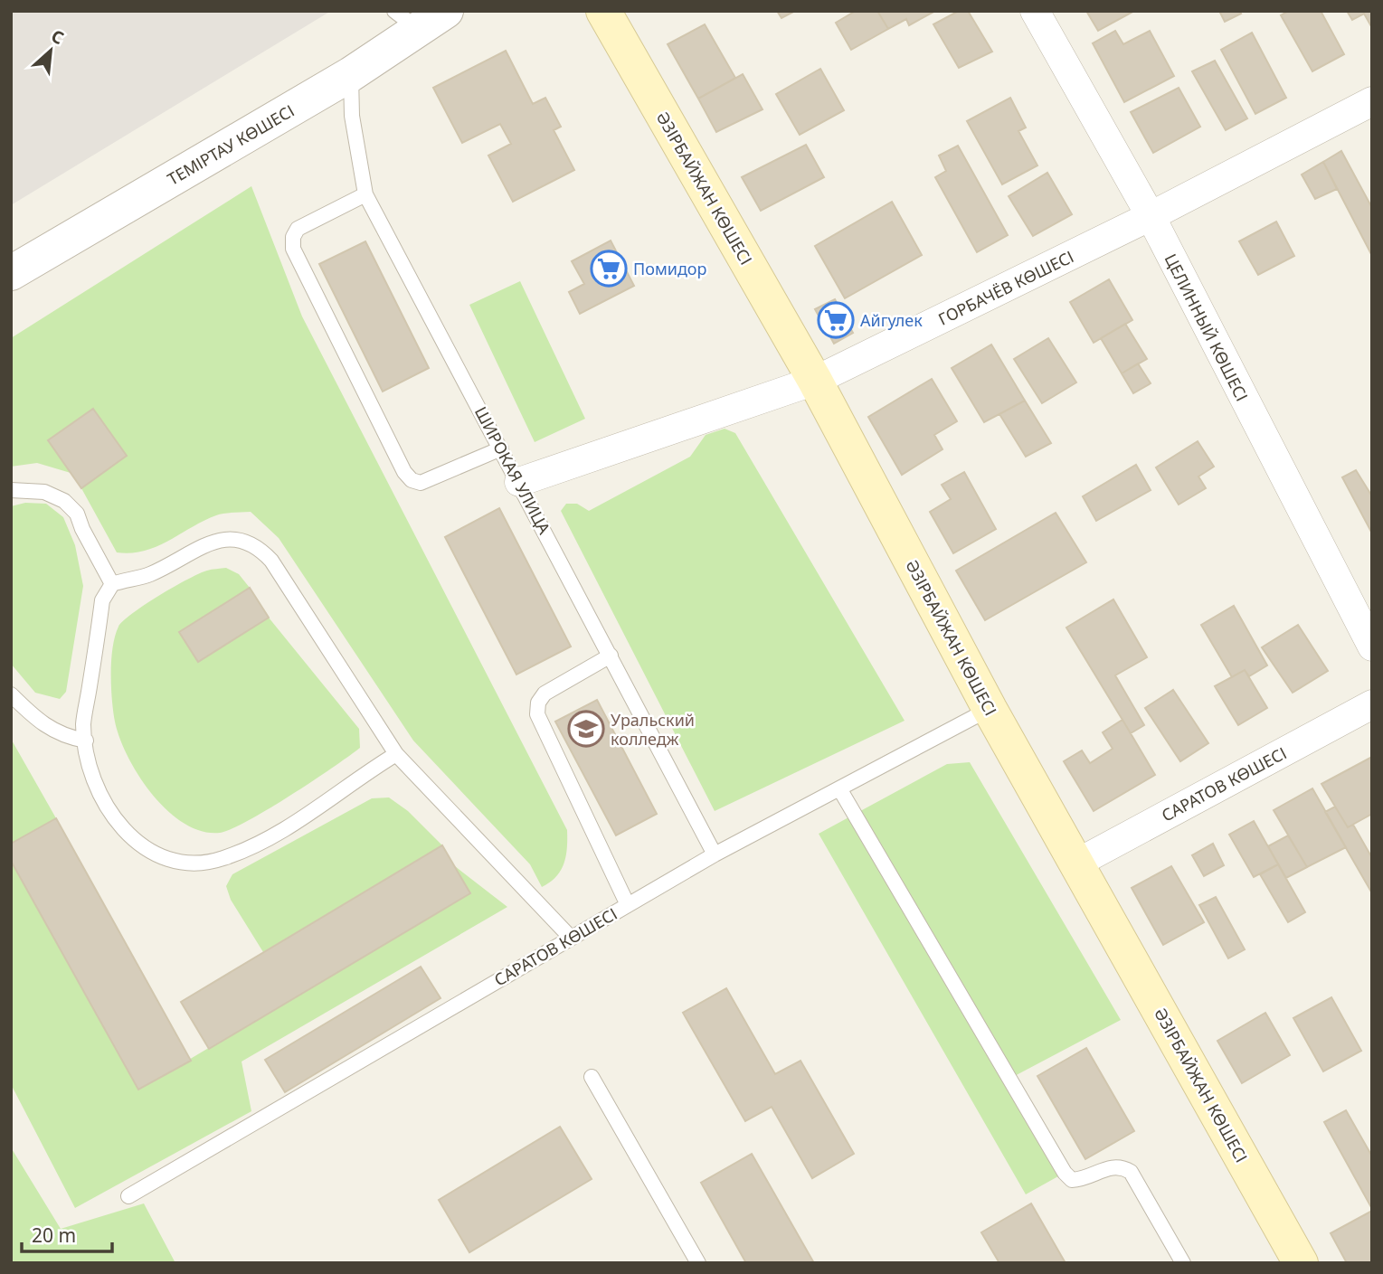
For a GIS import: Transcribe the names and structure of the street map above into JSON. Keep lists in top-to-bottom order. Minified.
{"streets":{"main road":["ӘЗІРБАЙЖАН КӨШЕСІ"],"street":["ТЕМІРТАУ КӨШЕСІ","ГОРБАЧЁВ КӨШЕСІ","ЦЕЛИННЫЙ КӨШЕСІ","САРАТОВ КӨШЕСІ"],"lane":["ШИРОКАЯ УЛИЦА"]},"crossings":[["ТЕМІРТАУ КӨШЕСІ","ШИРОКАЯ УЛИЦА"],["ӘЗІРБАЙЖАН КӨШЕСІ","ГОРБАЧЁВ КӨШЕСІ"],["ӘЗІРБАЙЖАН КӨШЕСІ","САРАТОВ КӨШЕСІ"],["ГОРБАЧЁВ КӨШЕСІ","ЦЕЛИННЫЙ КӨШЕСІ"],["ГОРБАЧЁВ КӨШЕСІ","ШИРОКАЯ УЛИЦА"],["ШИРОКАЯ УЛИЦА","САРАТОВ КӨШЕСІ"]],"places":{"supermarket":["Помидор","Айгулек"],"school or university":["Уральский колледж"]},"scale_bar":"20 m","north":"top right"}
